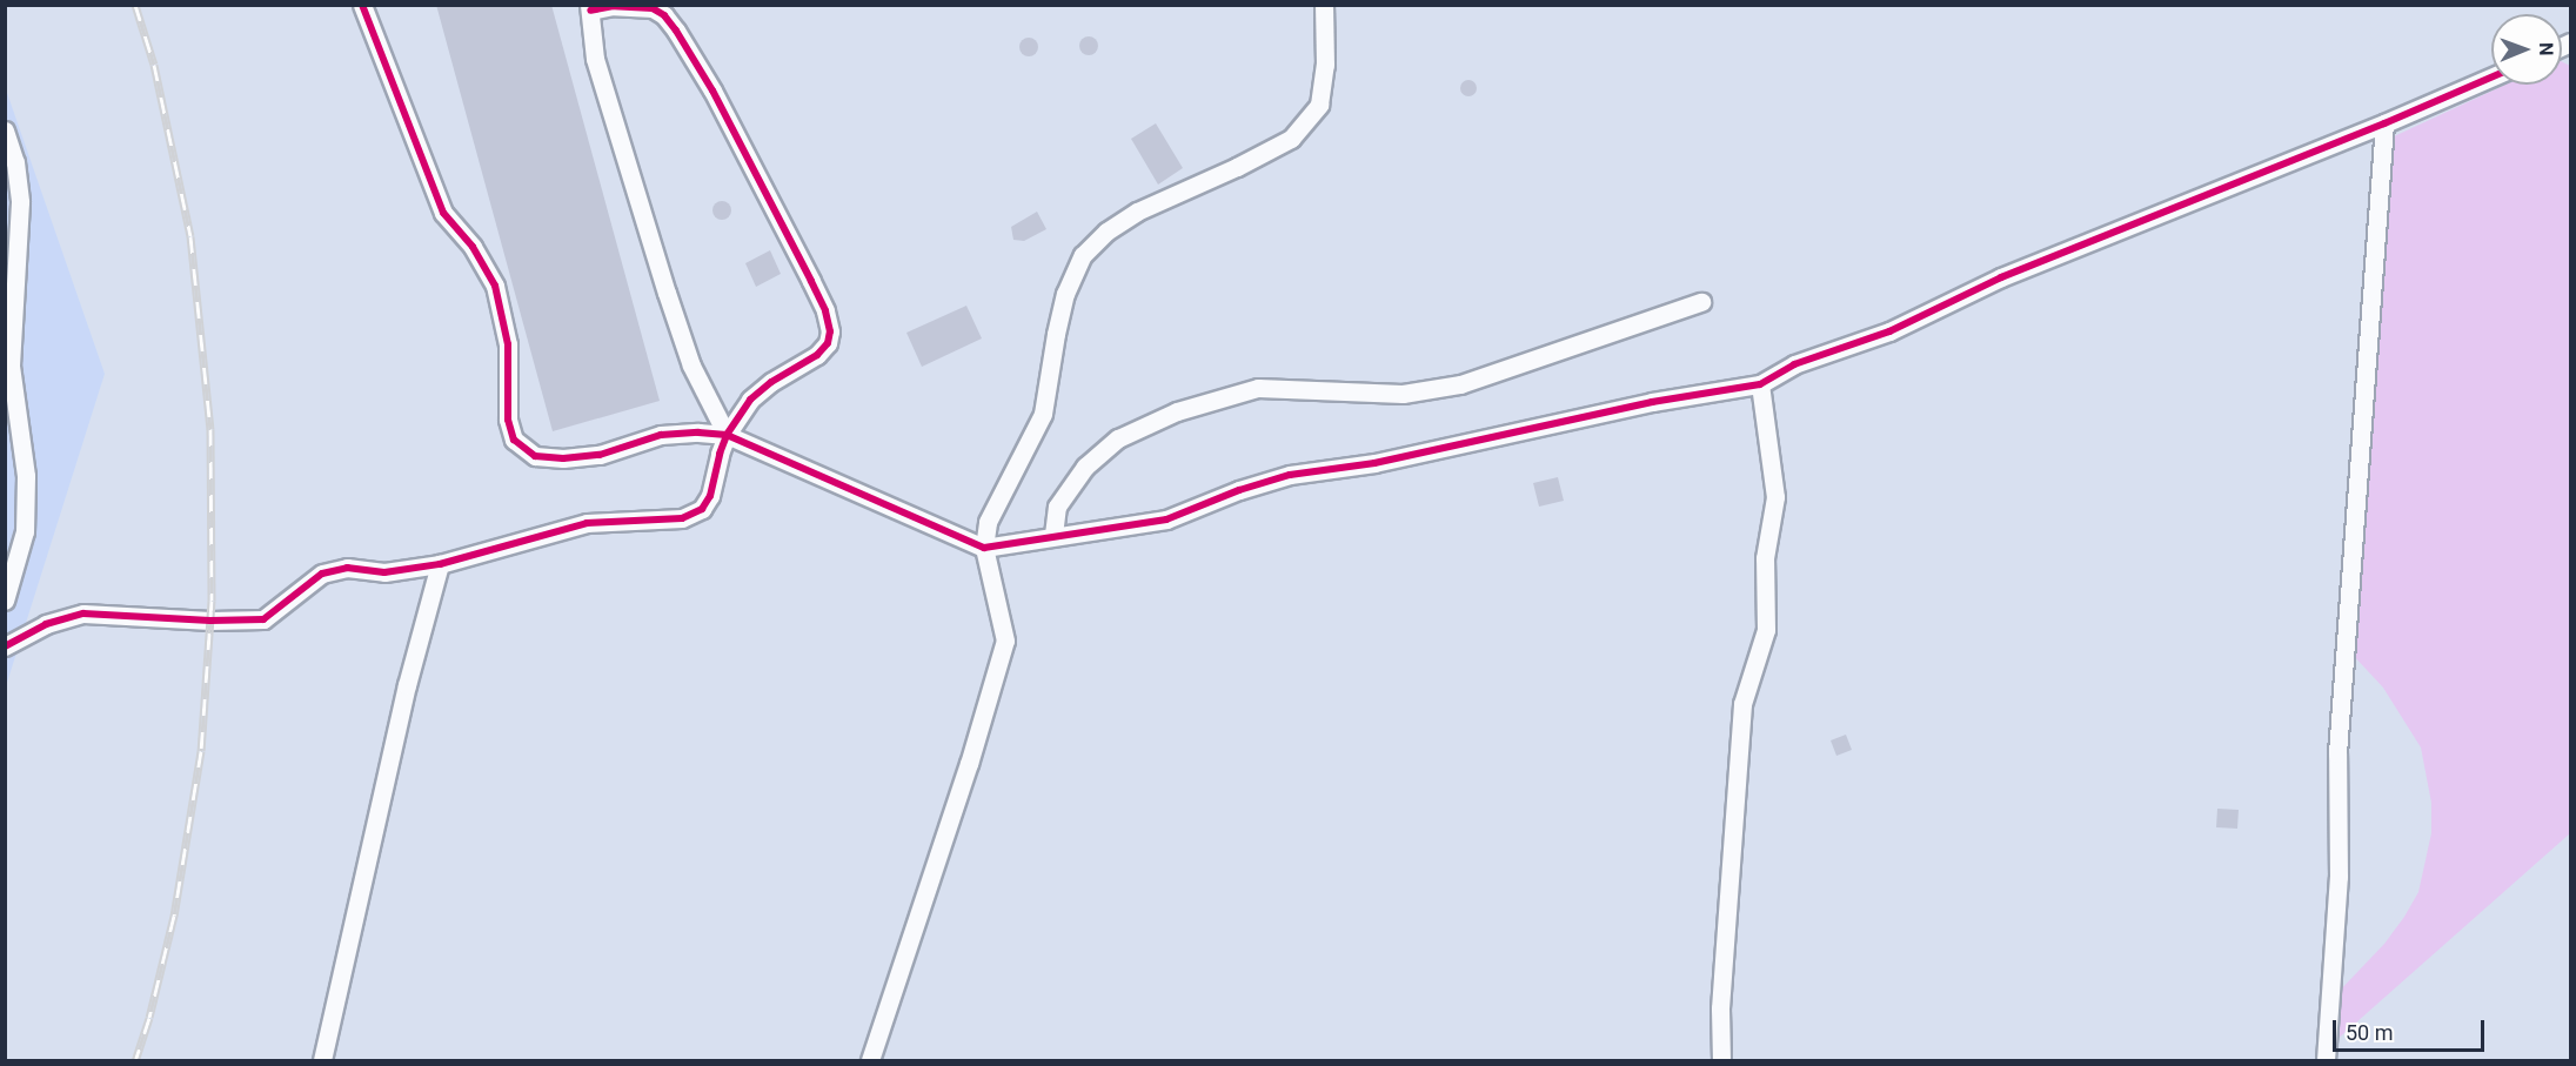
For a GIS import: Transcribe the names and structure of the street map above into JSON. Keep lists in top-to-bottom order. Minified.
{"scale_bar":"50 m","north":"right"}
